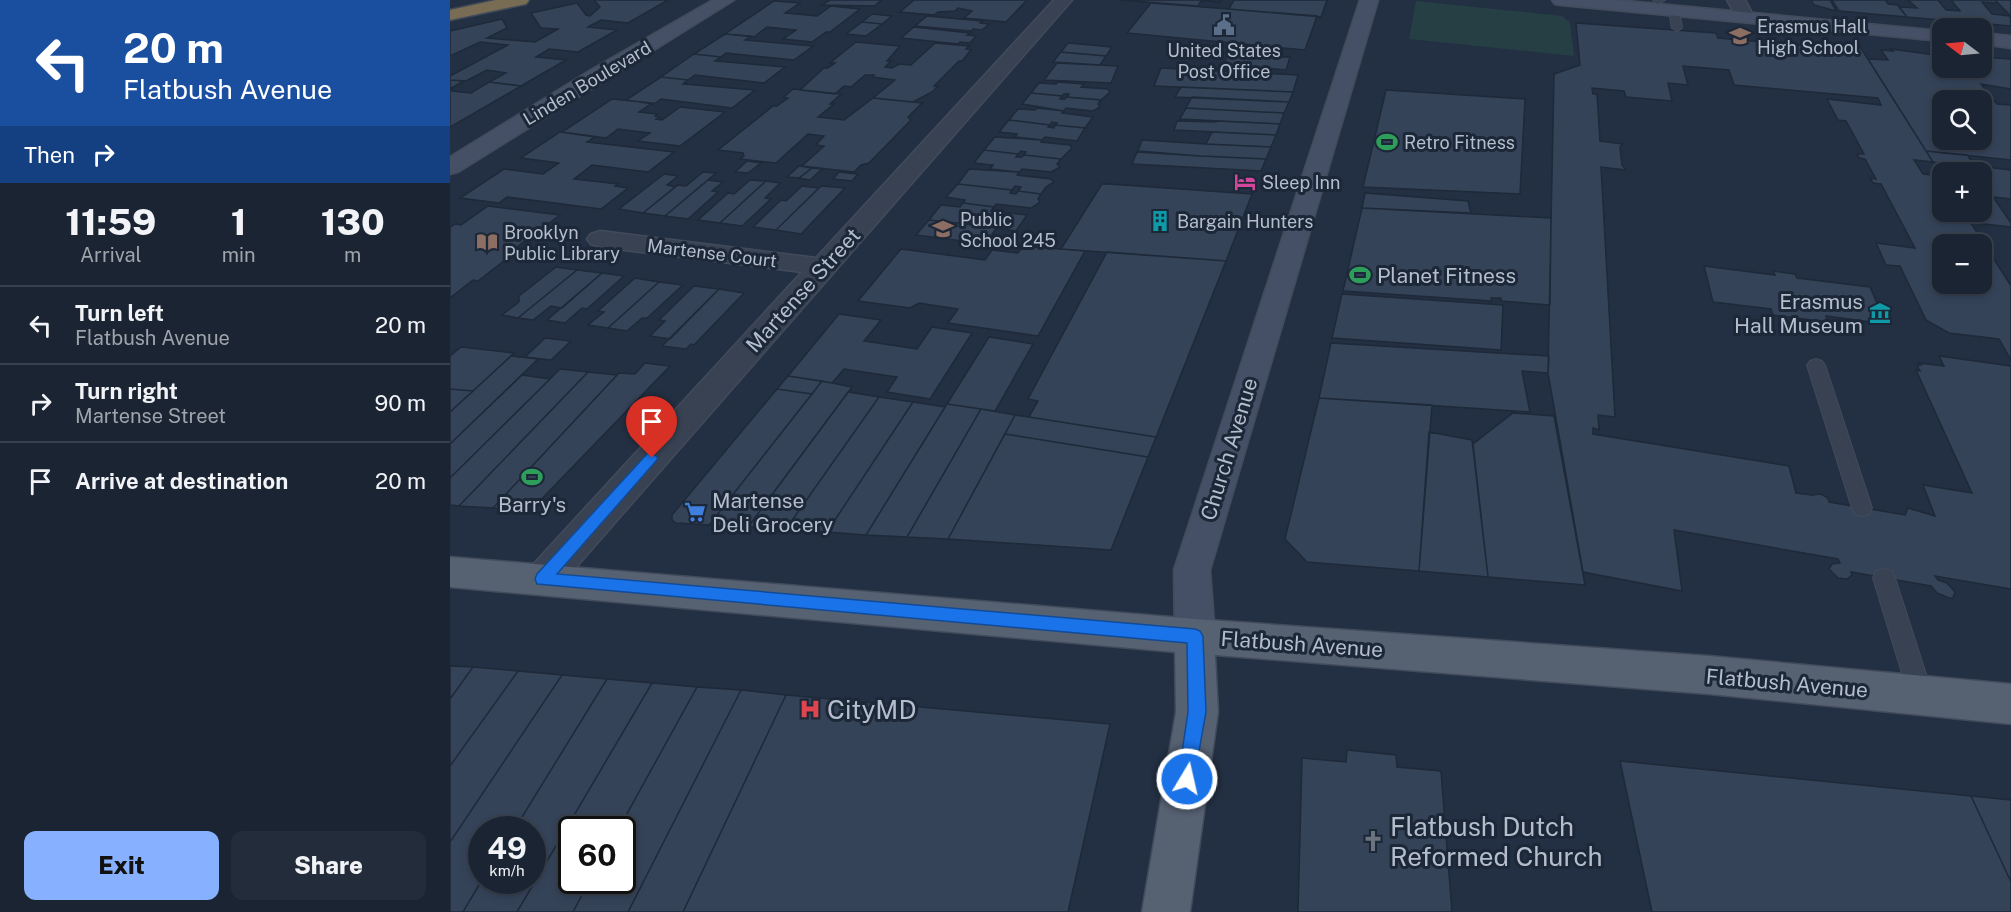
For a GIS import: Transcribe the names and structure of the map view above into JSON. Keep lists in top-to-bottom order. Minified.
{"streets":{"main road":["Linden Boulevard","Church Avenue","Flatbush Avenue"],"street":["Martense Court","Martense Street"]},"crossings":[["Martense Court","Martense Street"],["Martense Street","Flatbush Avenue"],["Church Avenue","Flatbush Avenue"]],"places":{"public building":["United States Post Office"],"school or university":["Erasmus Hall High School","Public School 245"],"sports":["Retro Fitness","Planet Fitness","Barry's"],"hotel":["Sleep Inn"],"building":["Bargain Hunters"],"library":["Brooklyn Public Library"],"museum":["Erasmus Hall Museum"],"supermarket":["Martense Deli Grocery"],"hospital":["CityMD"],"church":["Flatbush Dutch Reformed Church"]},"north":"left","page":{"turn":["20 m","Flatbush Avenue"],"map_buttons":["+","−"],"then":"Then","eta":["11:59","Arrival","1","min","130","m"],"list":[{"name":"Turn left","note":"Flatbush Avenue","value":"20 m"},{"name":"Turn right","note":"Martense Street","value":"90 m"},{"name":"Arrive at destination","value":"20 m"}],"speed":"49 km/h","limit":"60","buttons":["Exit","Share"]}}
